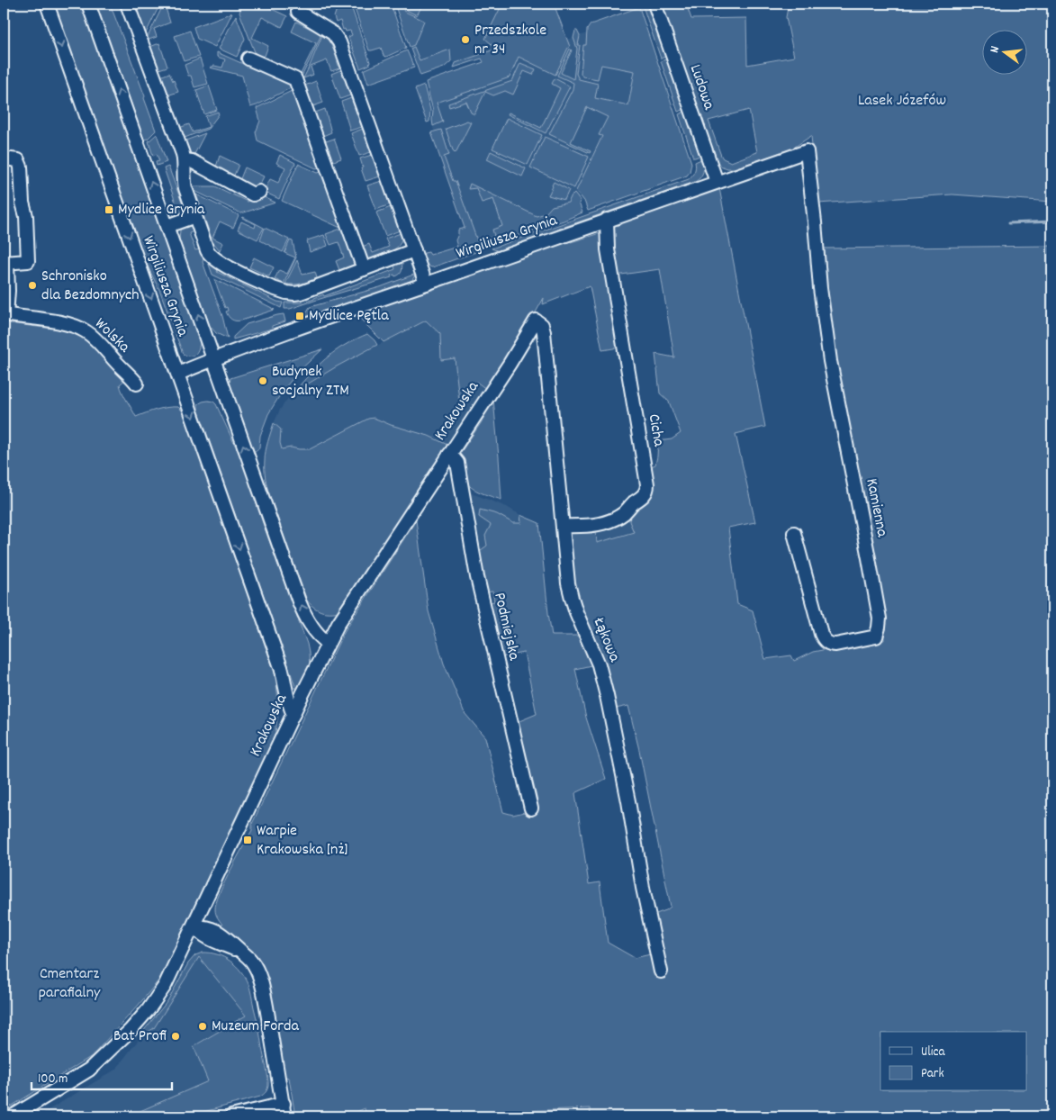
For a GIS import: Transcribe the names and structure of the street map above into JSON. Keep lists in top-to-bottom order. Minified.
{"streets":{"street":["Ludowa","Wirgiliusza Grynia","Wolska","Krakowska","Cicha","Kamienna","Podmiejska","Łąkowa"]},"crossings":[["Ludowa","Wirgiliusza Grynia"],["Wirgiliusza Grynia","Krakowska"],["Wirgiliusza Grynia","Cicha"],["Wirgiliusza Grynia","Kamienna"],["Krakowska","Podmiejska"],["Krakowska","Łąkowa"],["Cicha","Łąkowa"]],"parks":["Lasek Józefów","Cmentarz parafialny"],"places":{"other":["Przedszkole nr 34","Schronisko dla Bezdomnych","Budynek socjalny ZTM","Muzeum Forda","Bat Profi"],"transit":["Mydlice Grynia","Mydlice Pętla","Warpie Krakowska [nż]"]},"legend":["Ulica","Park"],"scale_bar":"100 m","north":"left"}
